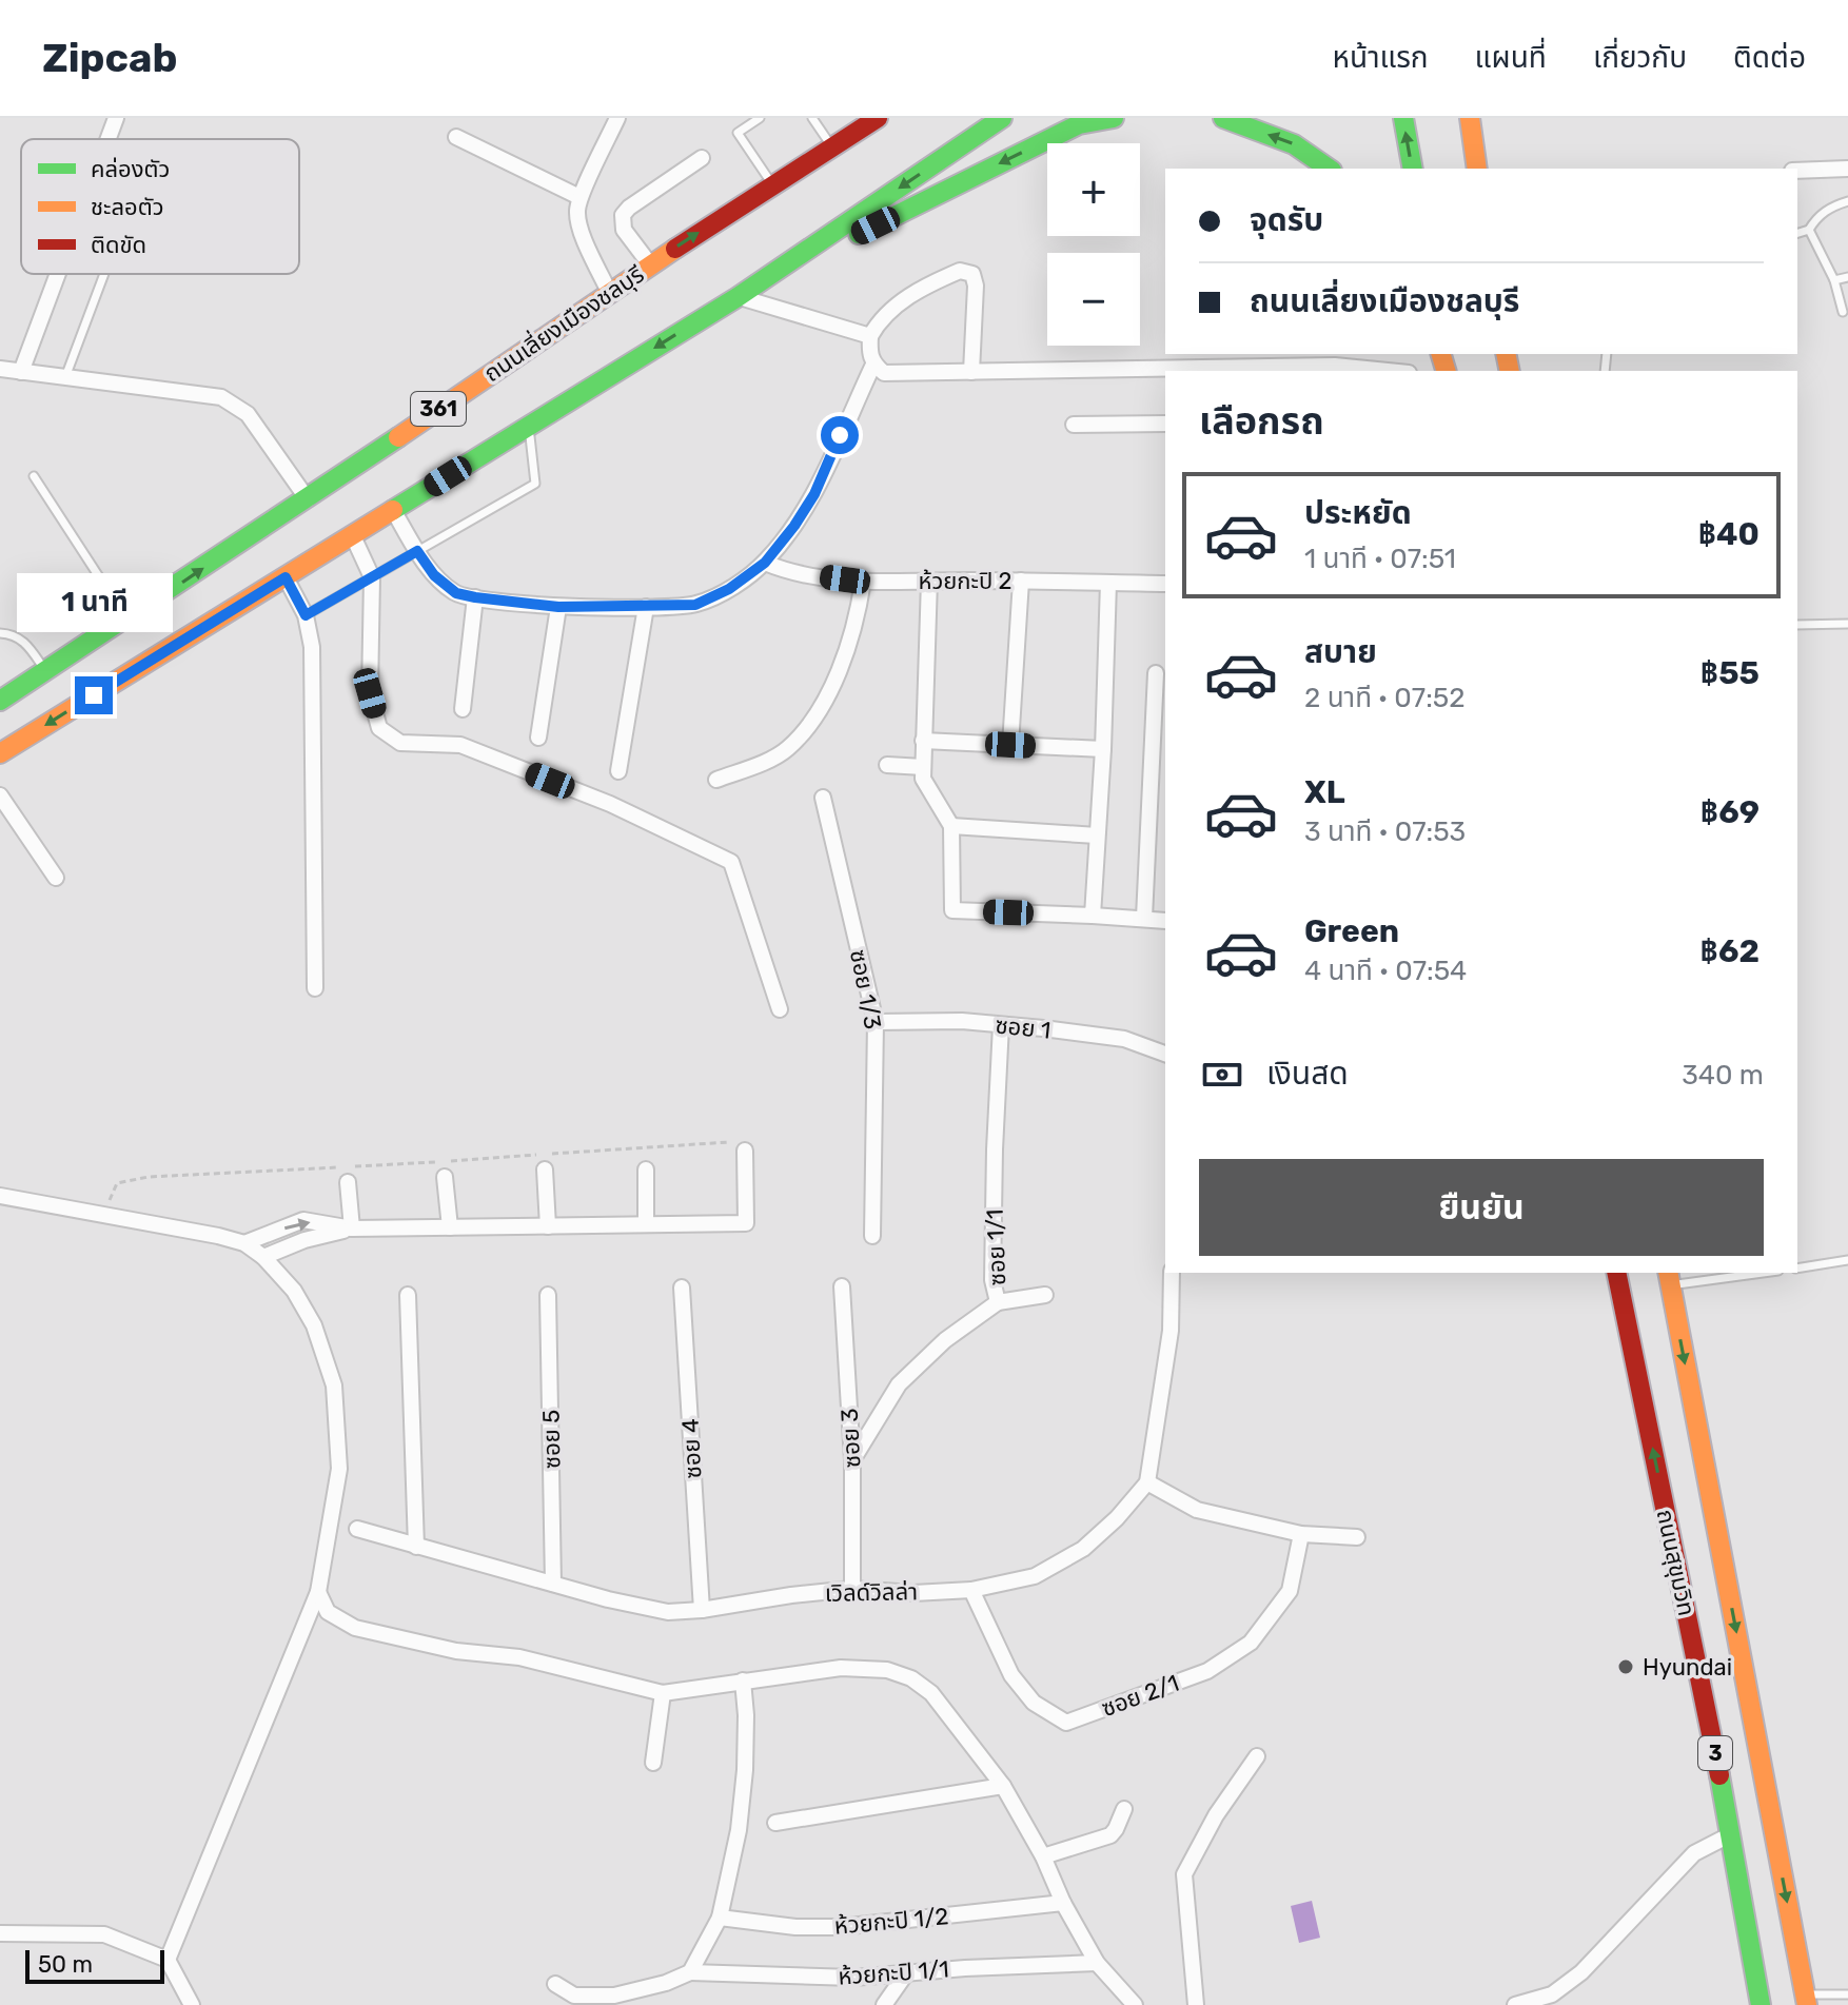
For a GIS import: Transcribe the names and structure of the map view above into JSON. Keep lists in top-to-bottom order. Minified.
{"streets":{"main road":["ถนนเลี่ยงเมืองชลบุรี","361","ถนนสุขุมวิท","3"],"street":["ห้วยกะปิ 2","ซอย 1/3","ซอย 1","ซอย 1/1","ซอย 3","ซอย 5","ซอย 4","เวิลด์วิลล่า","ซอย 2/1","ห้วยกะปิ 1/2","ห้วยกะปิ 1/1"]},"crossings":[["ซอย 1/3","ซอย 1"],["ซอย 1","ซอย 1/1"],["ซอย 1/1","ซอย 3"],["ซอย 3","เวิลด์วิลล่า"],["ซอย 5","เวิลด์วิลล่า"],["ซอย 4","เวิลด์วิลล่า"],["เวิลด์วิลล่า","ซอย 2/1"]],"places":["Hyundai"],"legend":["คล่องตัว","ชะลอตัว","ติดขัด"],"scale_bar":"50 m","page":{"header":"Zipcab","nav":["หน้าแรก","แผนที่","เกี่ยวกับ","ติดต่อ"],"map_buttons":["+","−"],"banner":["จุดรับ","ถนนเลี่ยงเมืองชลบุรี"],"heading":"เลือกรถ","list":[{"name":"ประหยัด","note":"1 นาที · 07:51","value":"฿40"},{"name":"สบาย","note":"2 นาที · 07:52","value":"฿55"},{"name":"XL","note":"3 นาที · 07:53","value":"฿69"},{"name":"Green","note":"4 นาที · 07:54","value":"฿62"}],"bubble":"1 นาที","pay":["เงินสด","340 m"],"buttons":"ยืนยัน","scale":"50 m"}}
